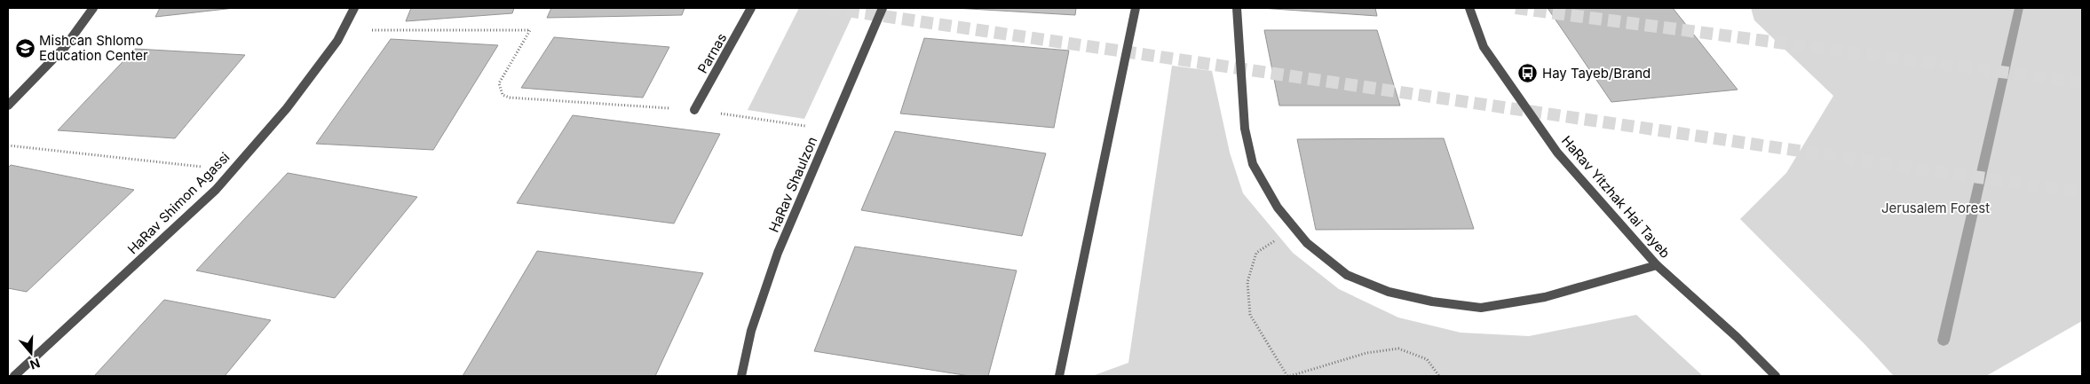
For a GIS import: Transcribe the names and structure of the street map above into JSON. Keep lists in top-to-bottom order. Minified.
{"streets":{"street":["Parnas","HaRav Shaulzon","HaRav Yitzhak Hai Tayeb","HaRav Shimon Agassi"]},"parks":["Jerusalem Forest"],"places":{"school or university":["Mishcan Shlomo Education Center"],"bus stop":["Hay Tayeb/Brand"]},"north":"bottom"}
